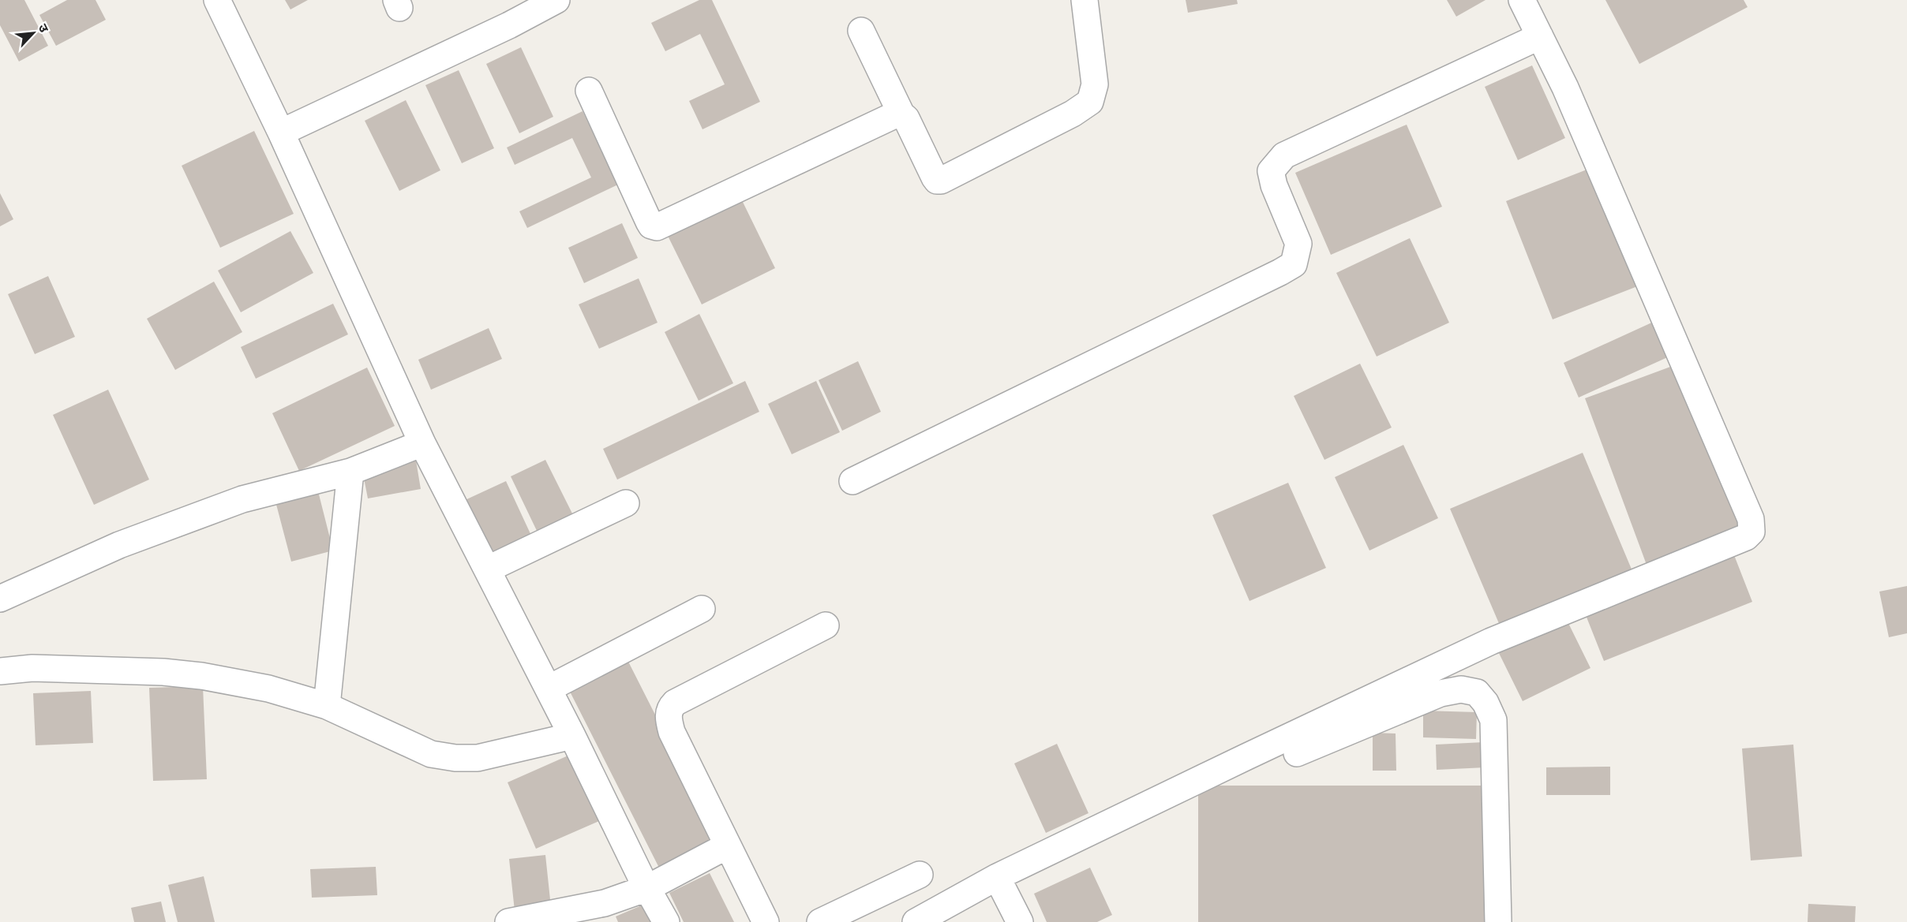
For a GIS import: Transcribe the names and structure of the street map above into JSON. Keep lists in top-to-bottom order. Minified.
{"north":"top right"}
